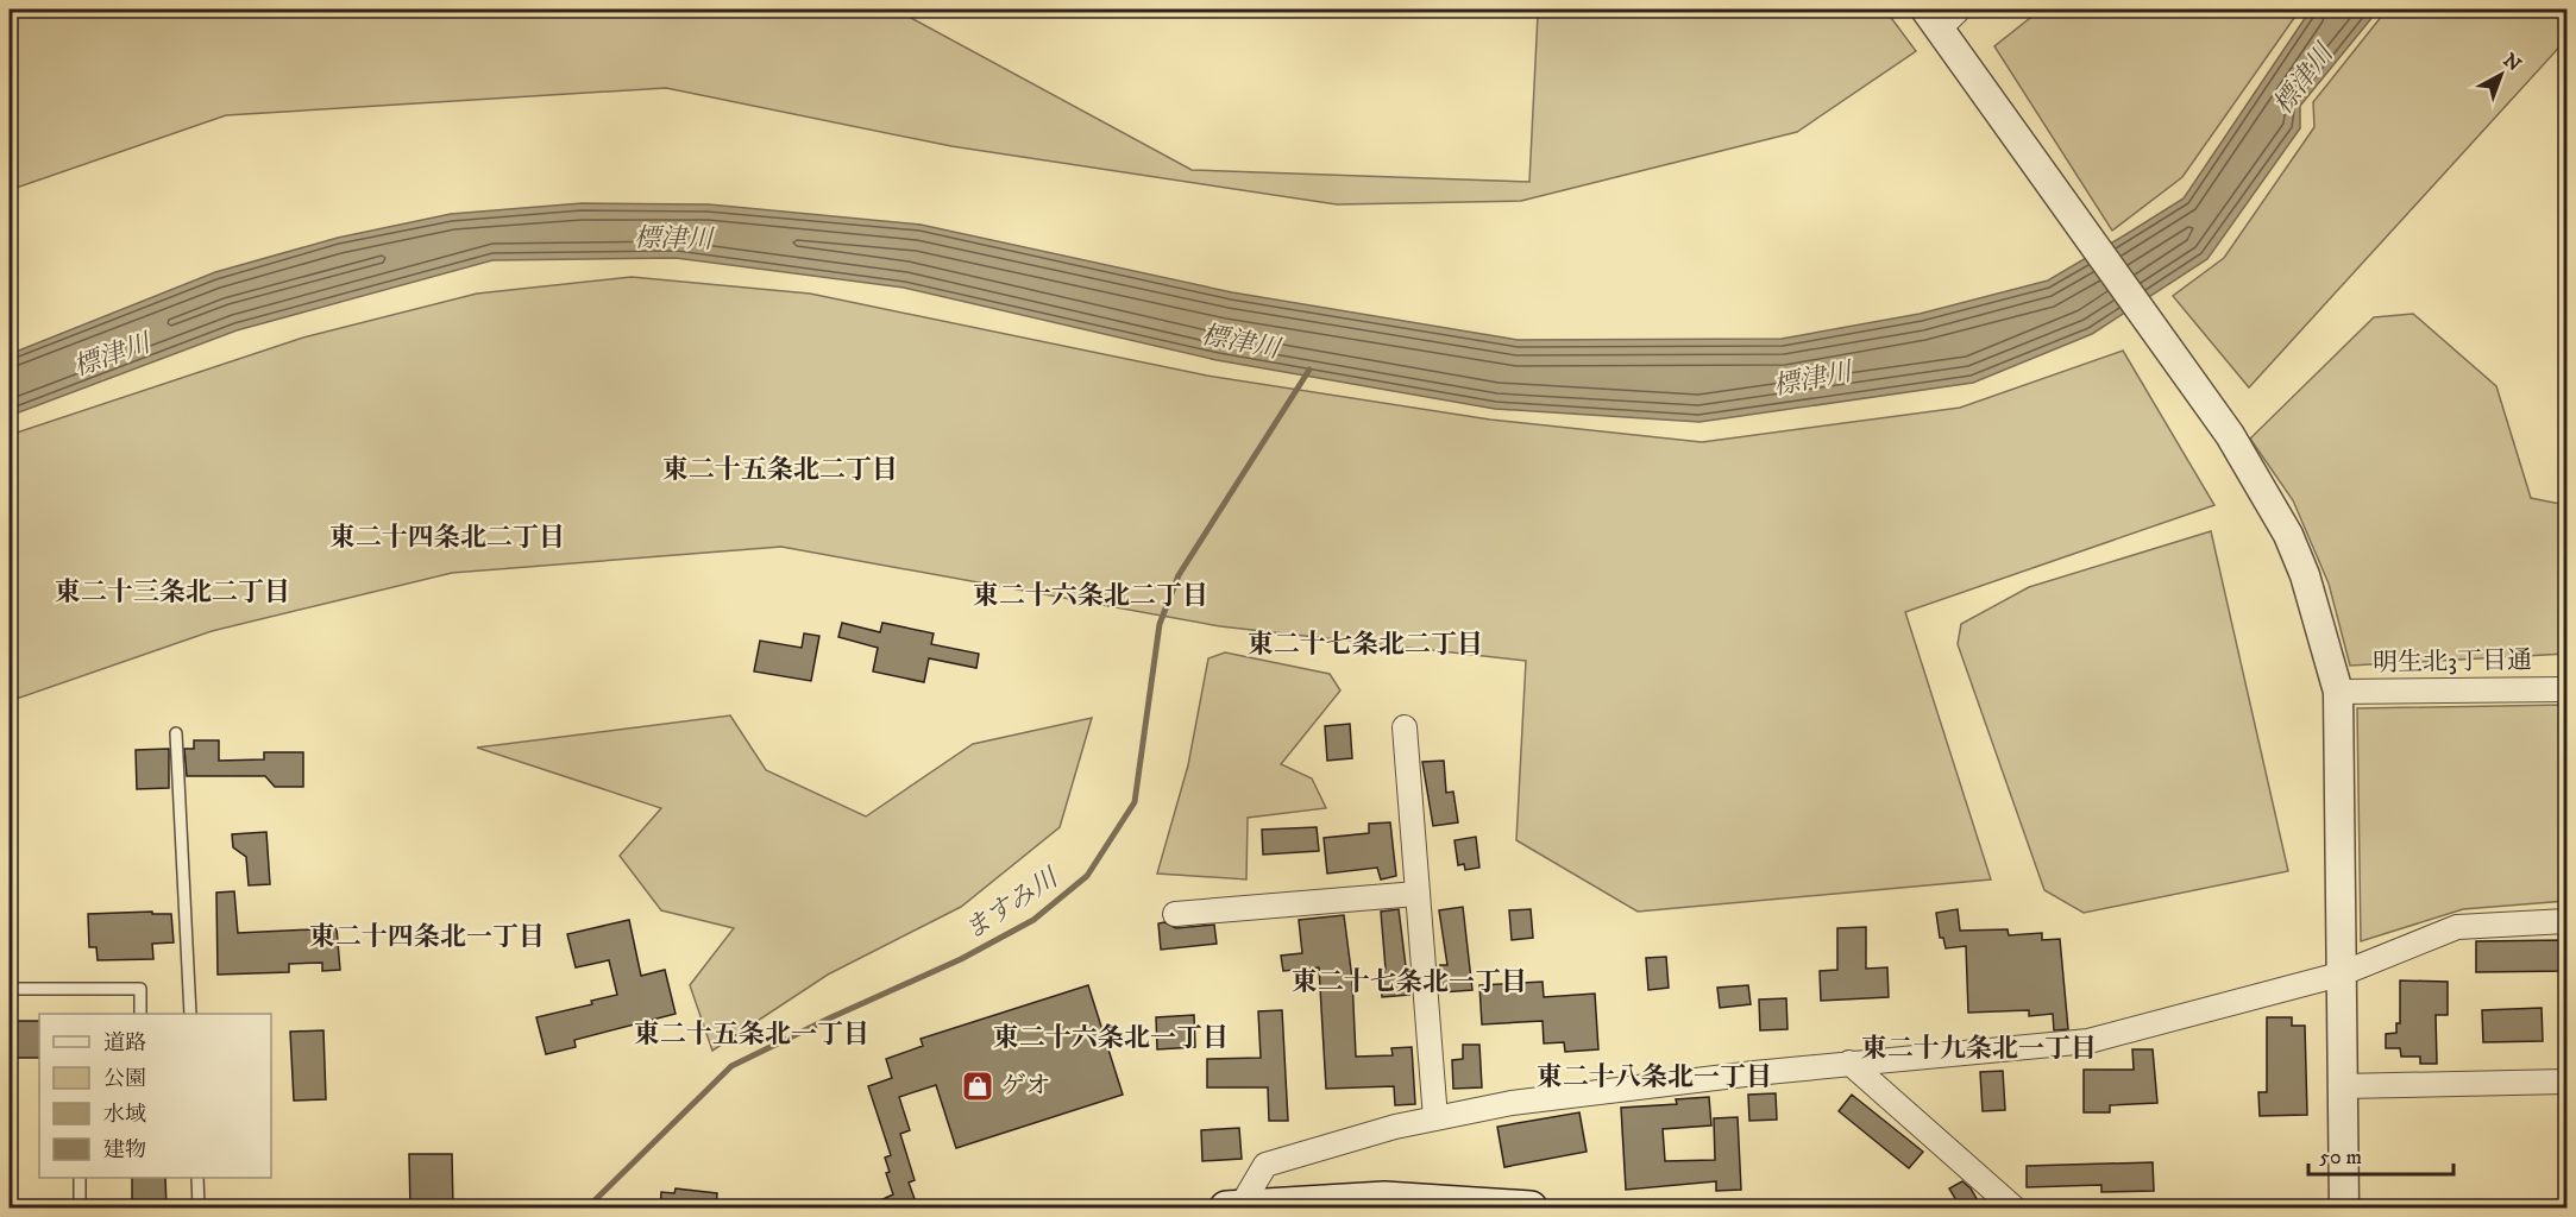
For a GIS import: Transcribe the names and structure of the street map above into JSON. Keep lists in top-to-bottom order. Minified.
{"streets":{"street":["明生北3丁目通"]},"districts":["東二十五条北二丁目","東二十四条北二丁目","東二十三条北二丁目","東二十六条北二丁目","東二十七条北二丁目","東二十四条北一丁目","東二十七条北一丁目","東二十五条北一丁目","東二十六条北一丁目","東二十九条北一丁目","東二十八条北一丁目"],"water":["標津川","ますみ川"],"places":{"shop":["ゲオ"]},"legend":["道路","公園","水域","建物"],"scale_bar":"50 m","north":"top right"}
